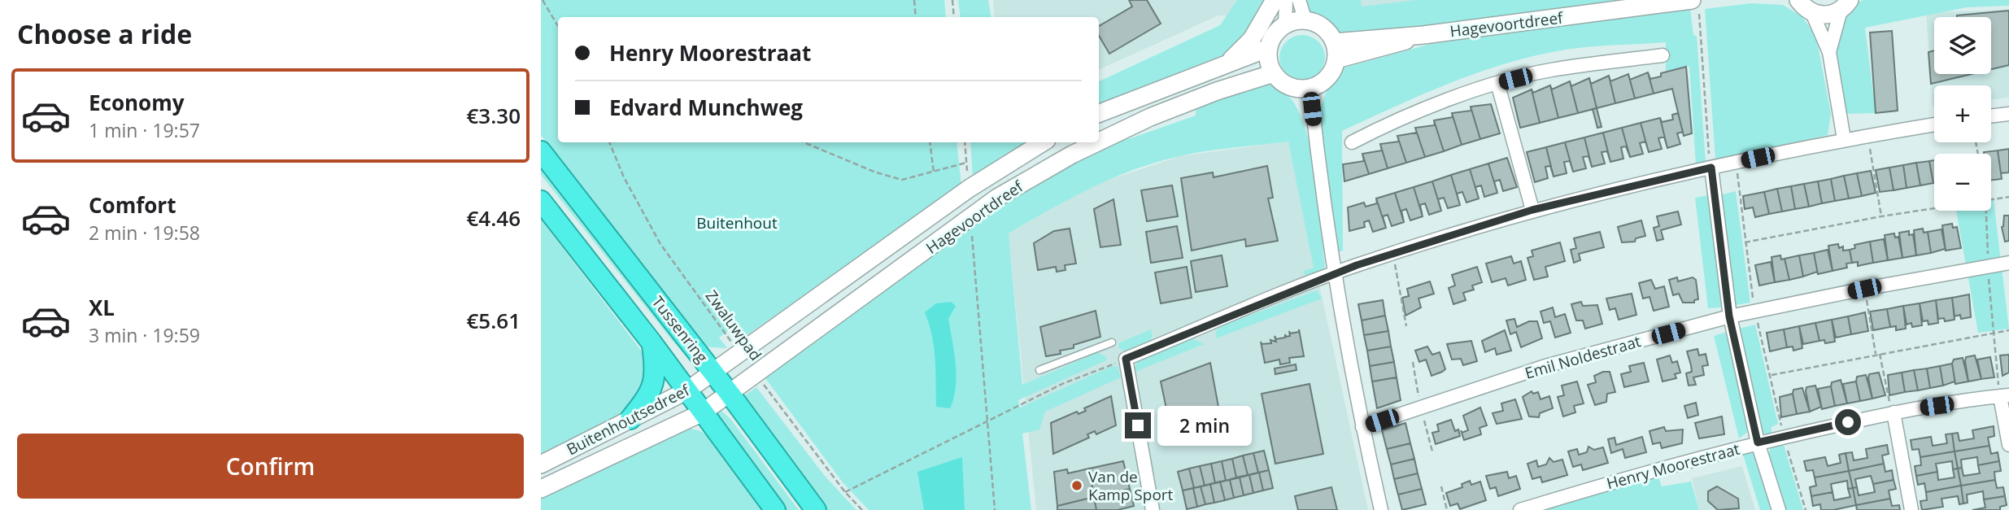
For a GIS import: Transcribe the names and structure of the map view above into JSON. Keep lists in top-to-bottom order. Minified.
{"streets":{"highway":["Tussenring"],"main road":["Hagevoortdreef","Buitenhoutsedreef"],"street":["Emil Noldestraat","Henry Moorestraat"],"path":["Zwaluwpad"]},"crossings":[["Hagevoortdreef","Zwaluwpad"],["Hagevoortdreef","Tussenring"],["Hagevoortdreef","Buitenhoutsedreef"],["Tussenring","Buitenhoutsedreef"]],"parks":["Buitenhout"],"places":["Van de Kamp Sport"],"page":{"heading":"Choose a ride","map_buttons":["+","−"],"banner":["Henry Moorestraat","Edvard Munchweg"],"list":[{"name":"Economy","note":"1 min · 19:57","value":"€3.30"},{"name":"Comfort","note":"2 min · 19:58","value":"€4.46"},{"name":"XL","note":"3 min · 19:59","value":"€5.61"}],"bubble":"2 min","buttons":"Confirm"}}
